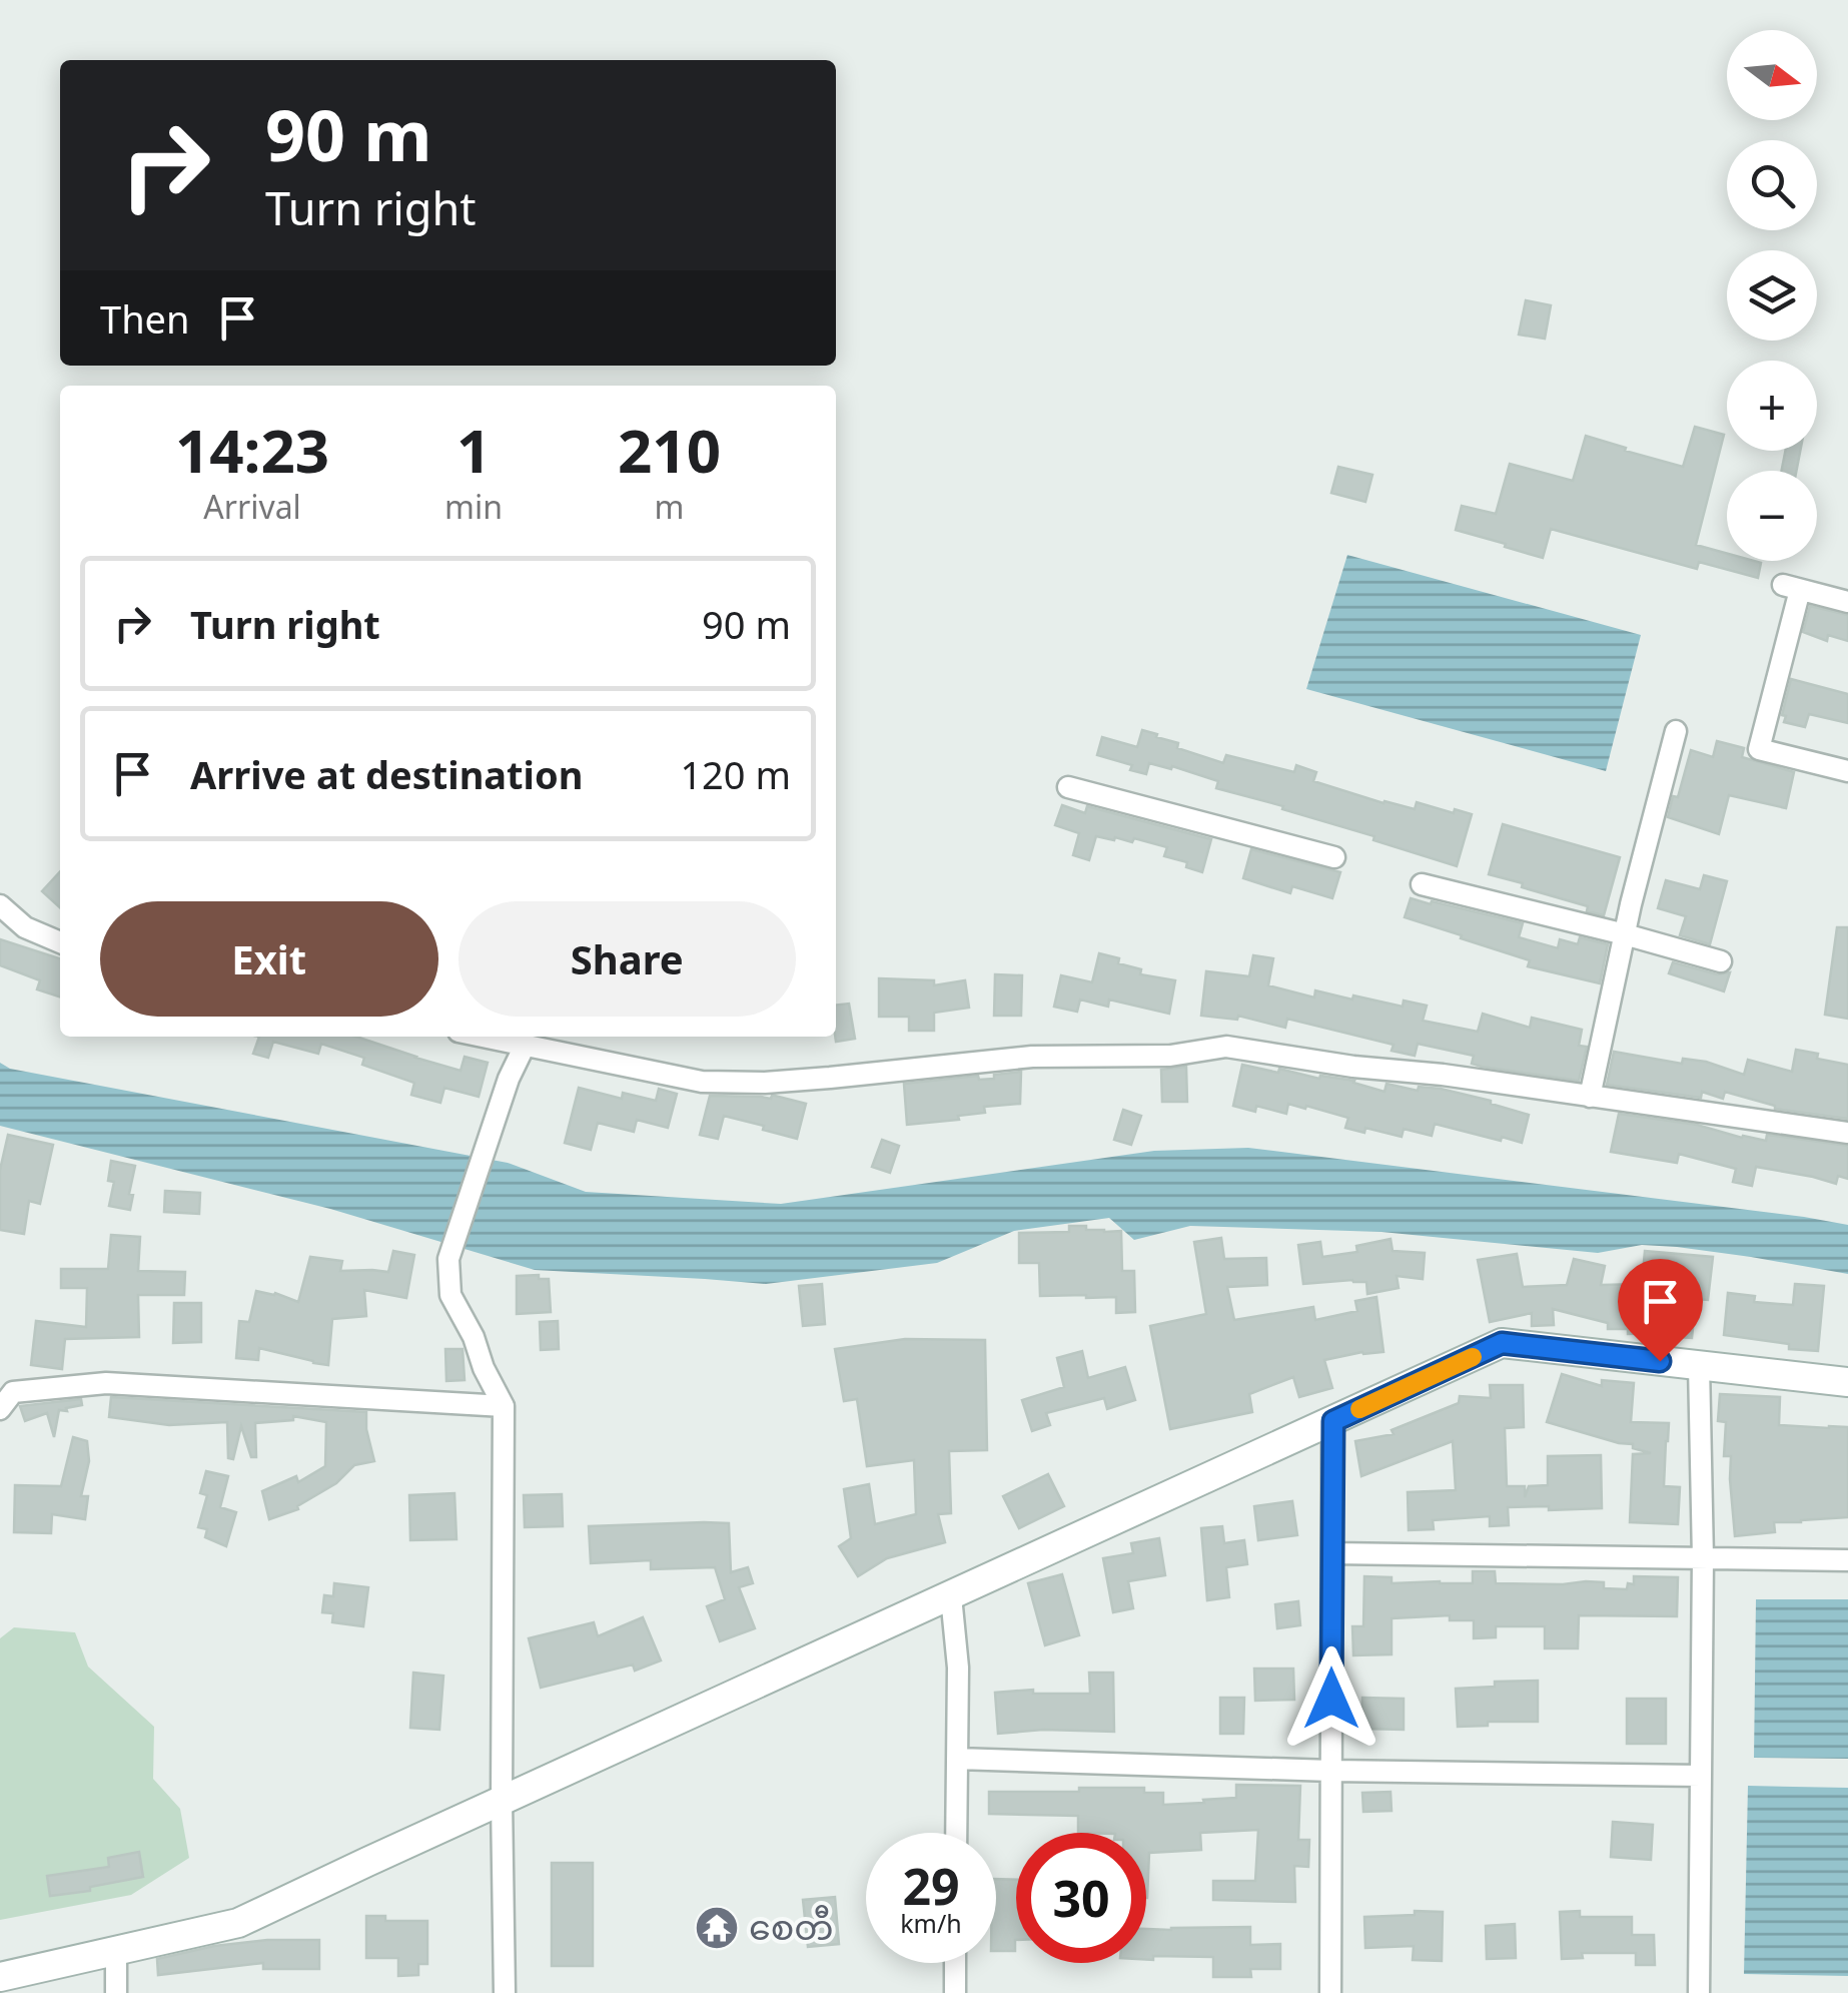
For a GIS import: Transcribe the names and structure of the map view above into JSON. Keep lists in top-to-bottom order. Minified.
{"places":{"temple":["စေတီ"]},"north":"right","page":{"map_buttons":["+","−"],"turn":["90 m","Turn right"],"then":"Then","eta":["14:23","Arrival","1","min","210","m"],"list":[{"name":"Turn right","value":"90 m"},{"name":"Arrive at destination","value":"120 m"}],"buttons":["Exit","Share"],"speed":"29 km/h","limit":"30"}}
